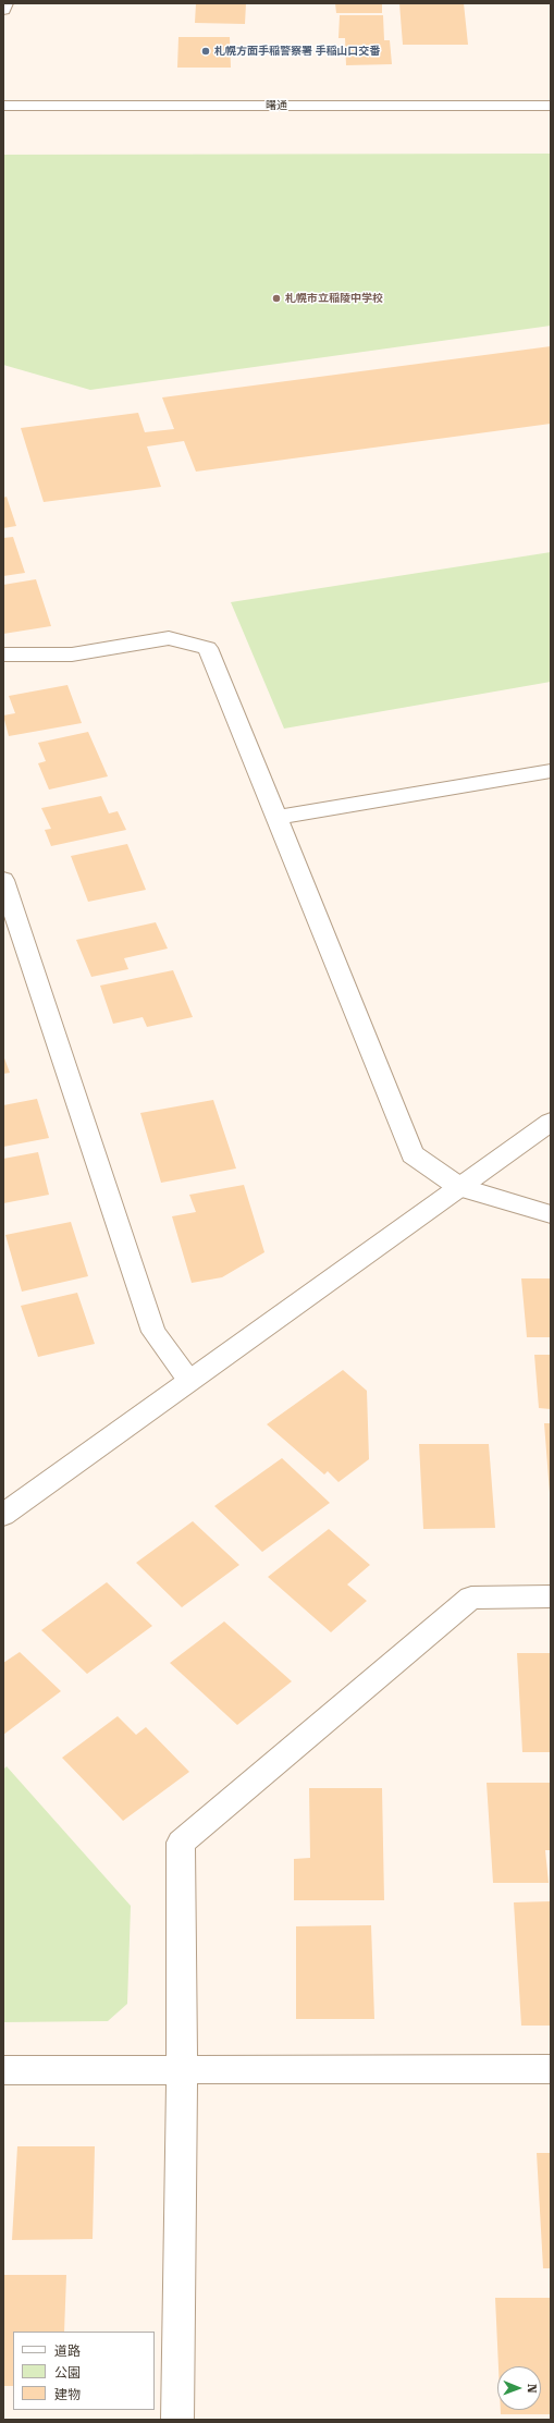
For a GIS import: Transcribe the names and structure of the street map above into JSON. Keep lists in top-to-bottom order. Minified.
{"streets":{"street":["曙通"]},"places":["札幌方面手稲警察署 手稲山口交番","札幌市立稲陵中学校"],"legend":["道路","公園","建物"],"north":"right"}
